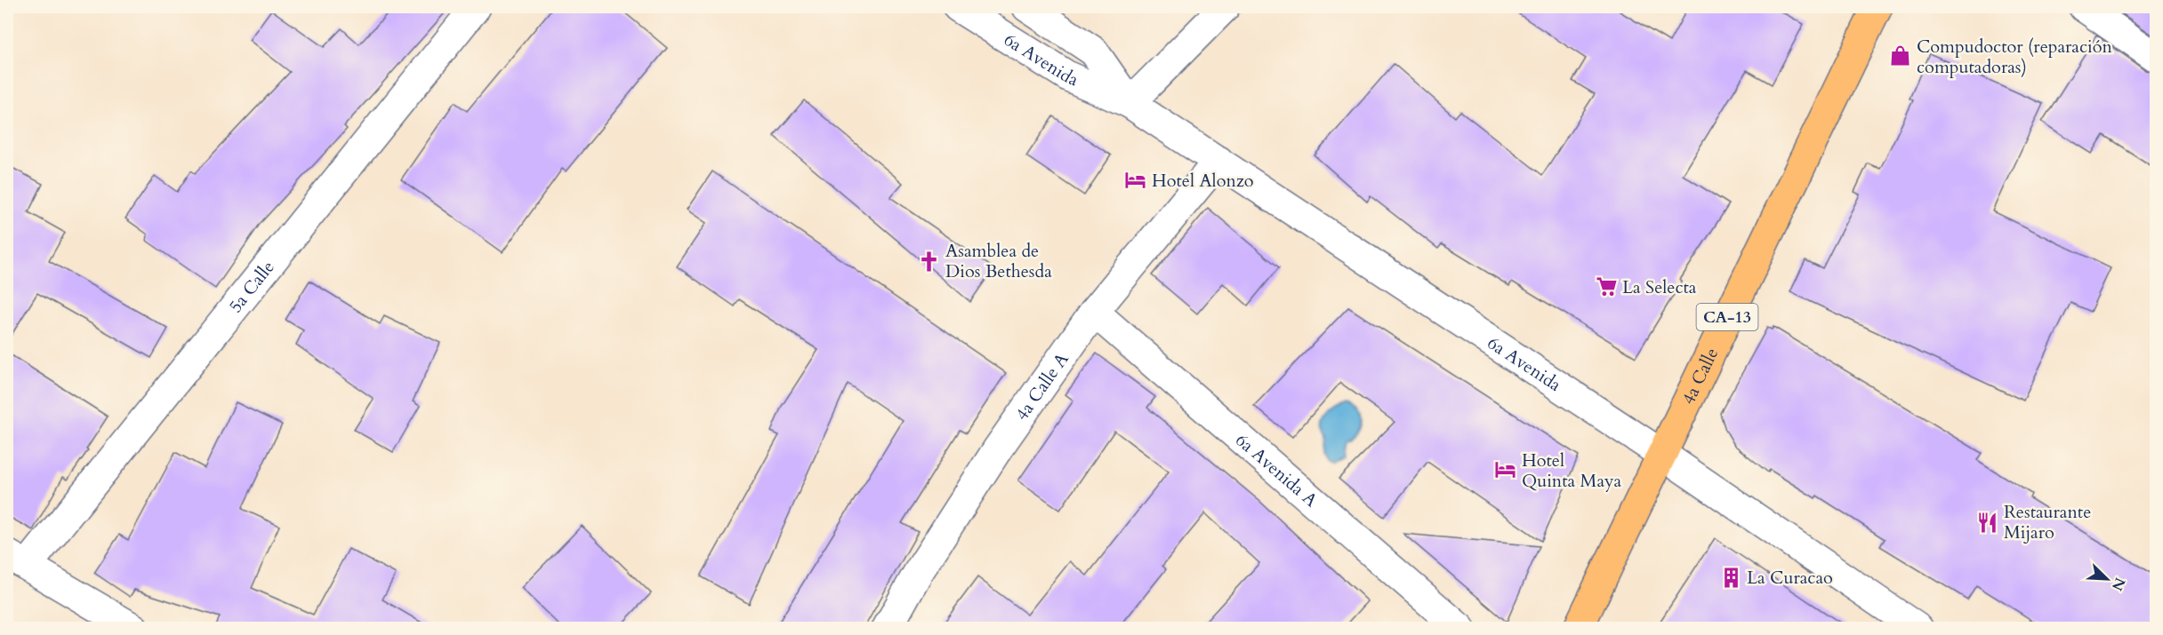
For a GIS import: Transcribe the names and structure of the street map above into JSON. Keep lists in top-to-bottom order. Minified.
{"streets":{"main road":["CA-13","4a Calle"],"street":["6a Avenida","5a Calle","4a Calle A","6a Avenida A"]},"crossings":[["6a Avenida","4a Calle"],["6a Avenida","4a Calle A"],["4a Calle A","6a Avenida A"]],"places":{"shop":["Compudoctor (reparación computadoras)"],"hotel":["Hotel Alonzo","Hotel Quinta Maya"],"church":["Asamblea de Dios Bethesda"],"supermarket":["La Selecta"],"restaurant":["Restaurante Mijaro"],"building":["La Curacao"]},"north":"bottom right"}
